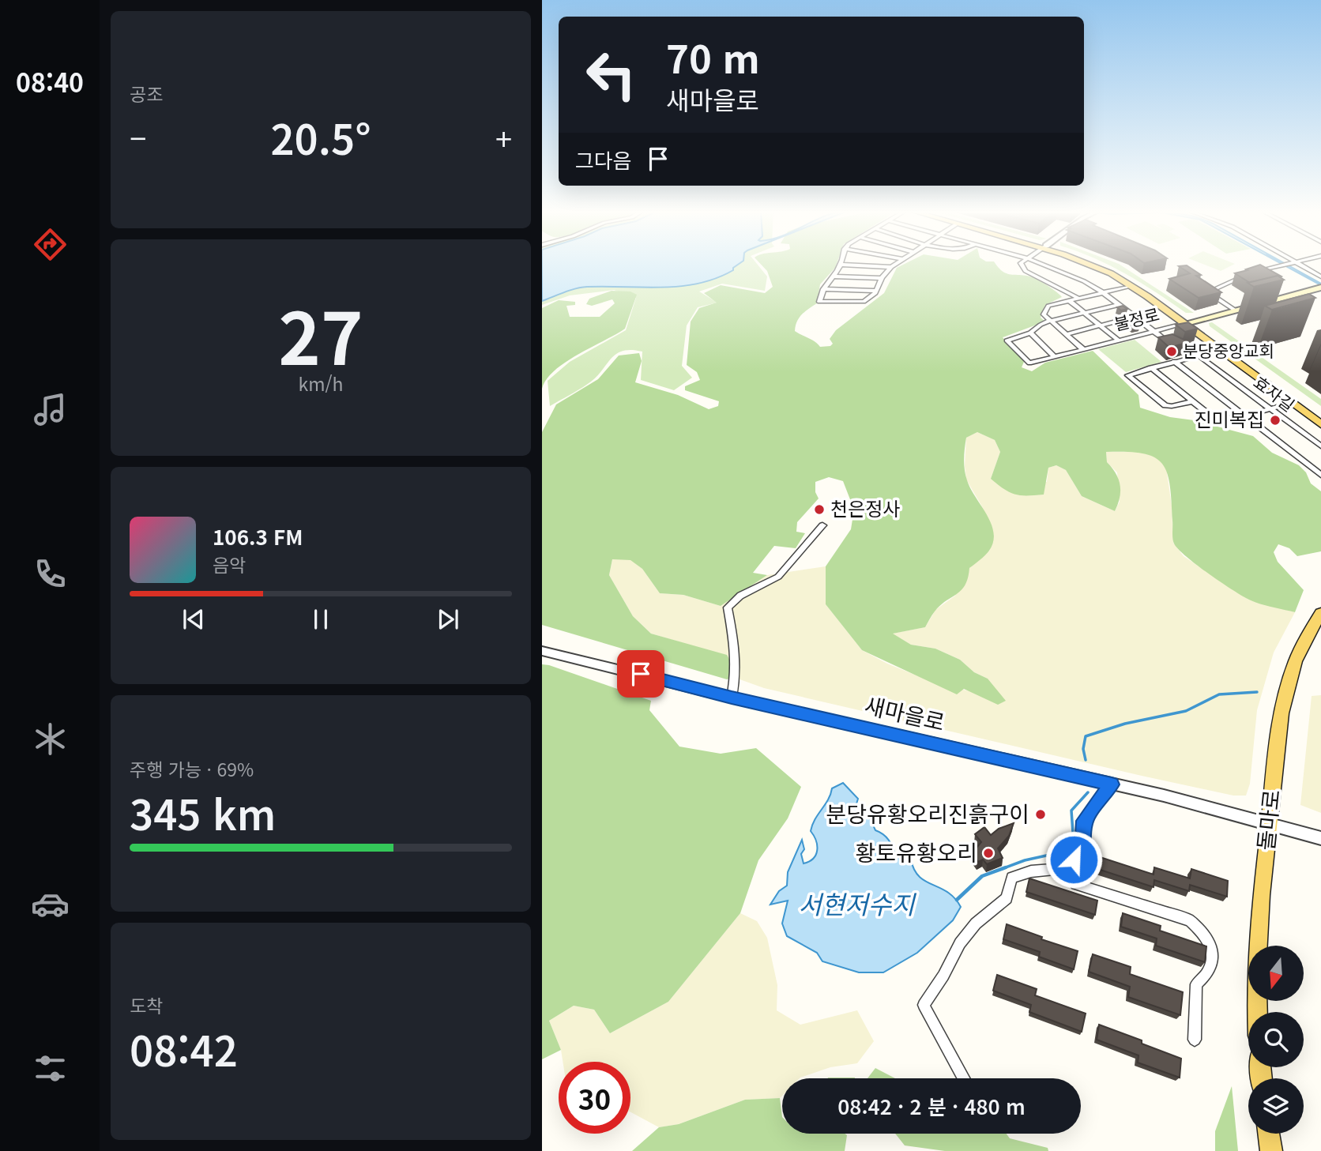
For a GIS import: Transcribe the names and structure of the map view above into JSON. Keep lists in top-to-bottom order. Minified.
{"streets":{"main road":["불정로","돌마로"],"street":["효자길","새마을로"]},"crossings":[["불정로","효자길"],["새마을로","돌마로"]],"water":["서현저수지"],"places":["분당중앙교회","진미복집","천은정사","분당유황오리진흙구이","황토유황오리"],"north":"bottom","page":{"tabs":"08:40","tile":["공조",["27","km/h"],["주행 가능 · 69%","345 km"],["도착","08:42"]],"turn":["70 m","새마을로"],"heat":["−","20.5°","+"],"then":"그다음","song":["106.3 FM","음악"],"limit":"30","trip":"08:42 · 2 분 · 480 m"}}
